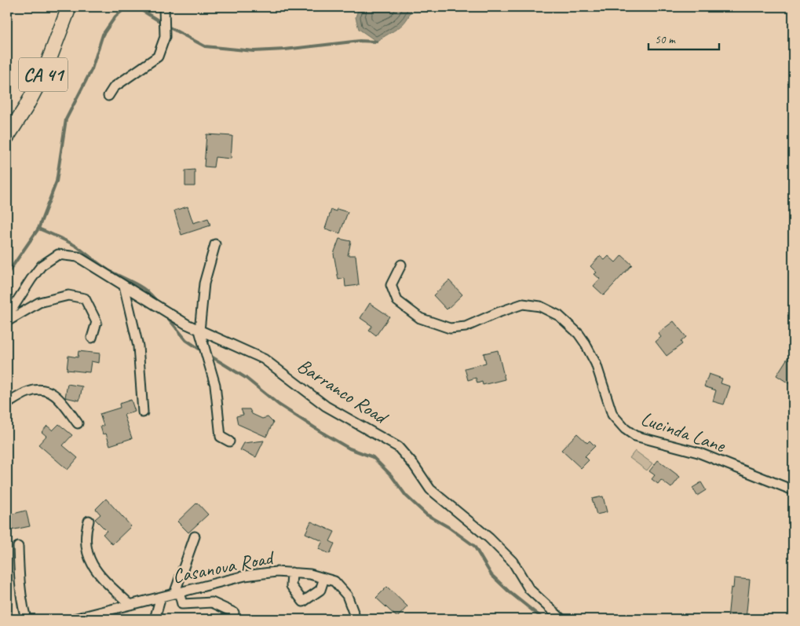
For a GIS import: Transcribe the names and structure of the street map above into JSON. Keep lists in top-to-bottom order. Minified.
{"streets":{"main road":["CA 41"],"street":["Barranco Road","Lucinda Lane","Casanova Road"]},"scale_bar":"50 m"}
